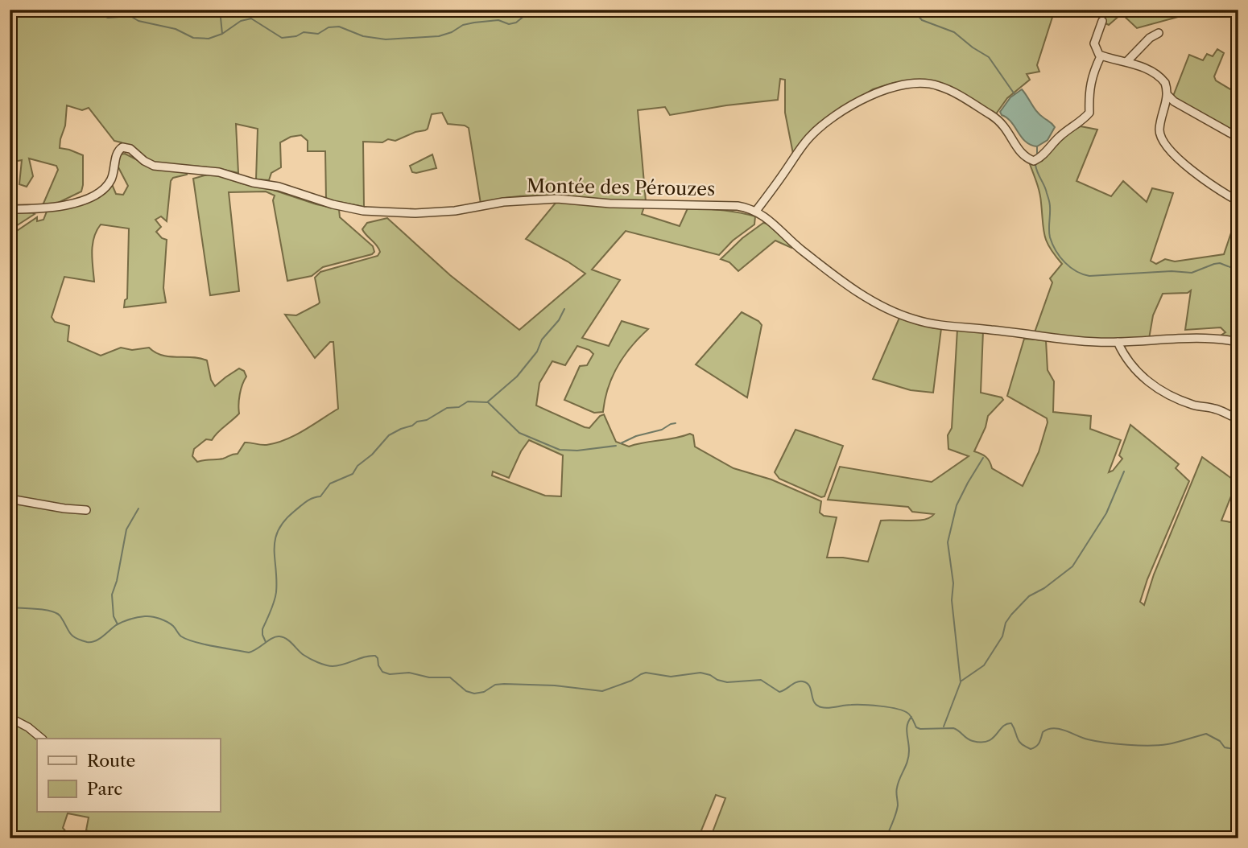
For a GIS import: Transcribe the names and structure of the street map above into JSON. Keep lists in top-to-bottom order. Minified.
{"streets":{"street":["Montée des Pérouzes"]},"legend":["Route","Parc"]}
